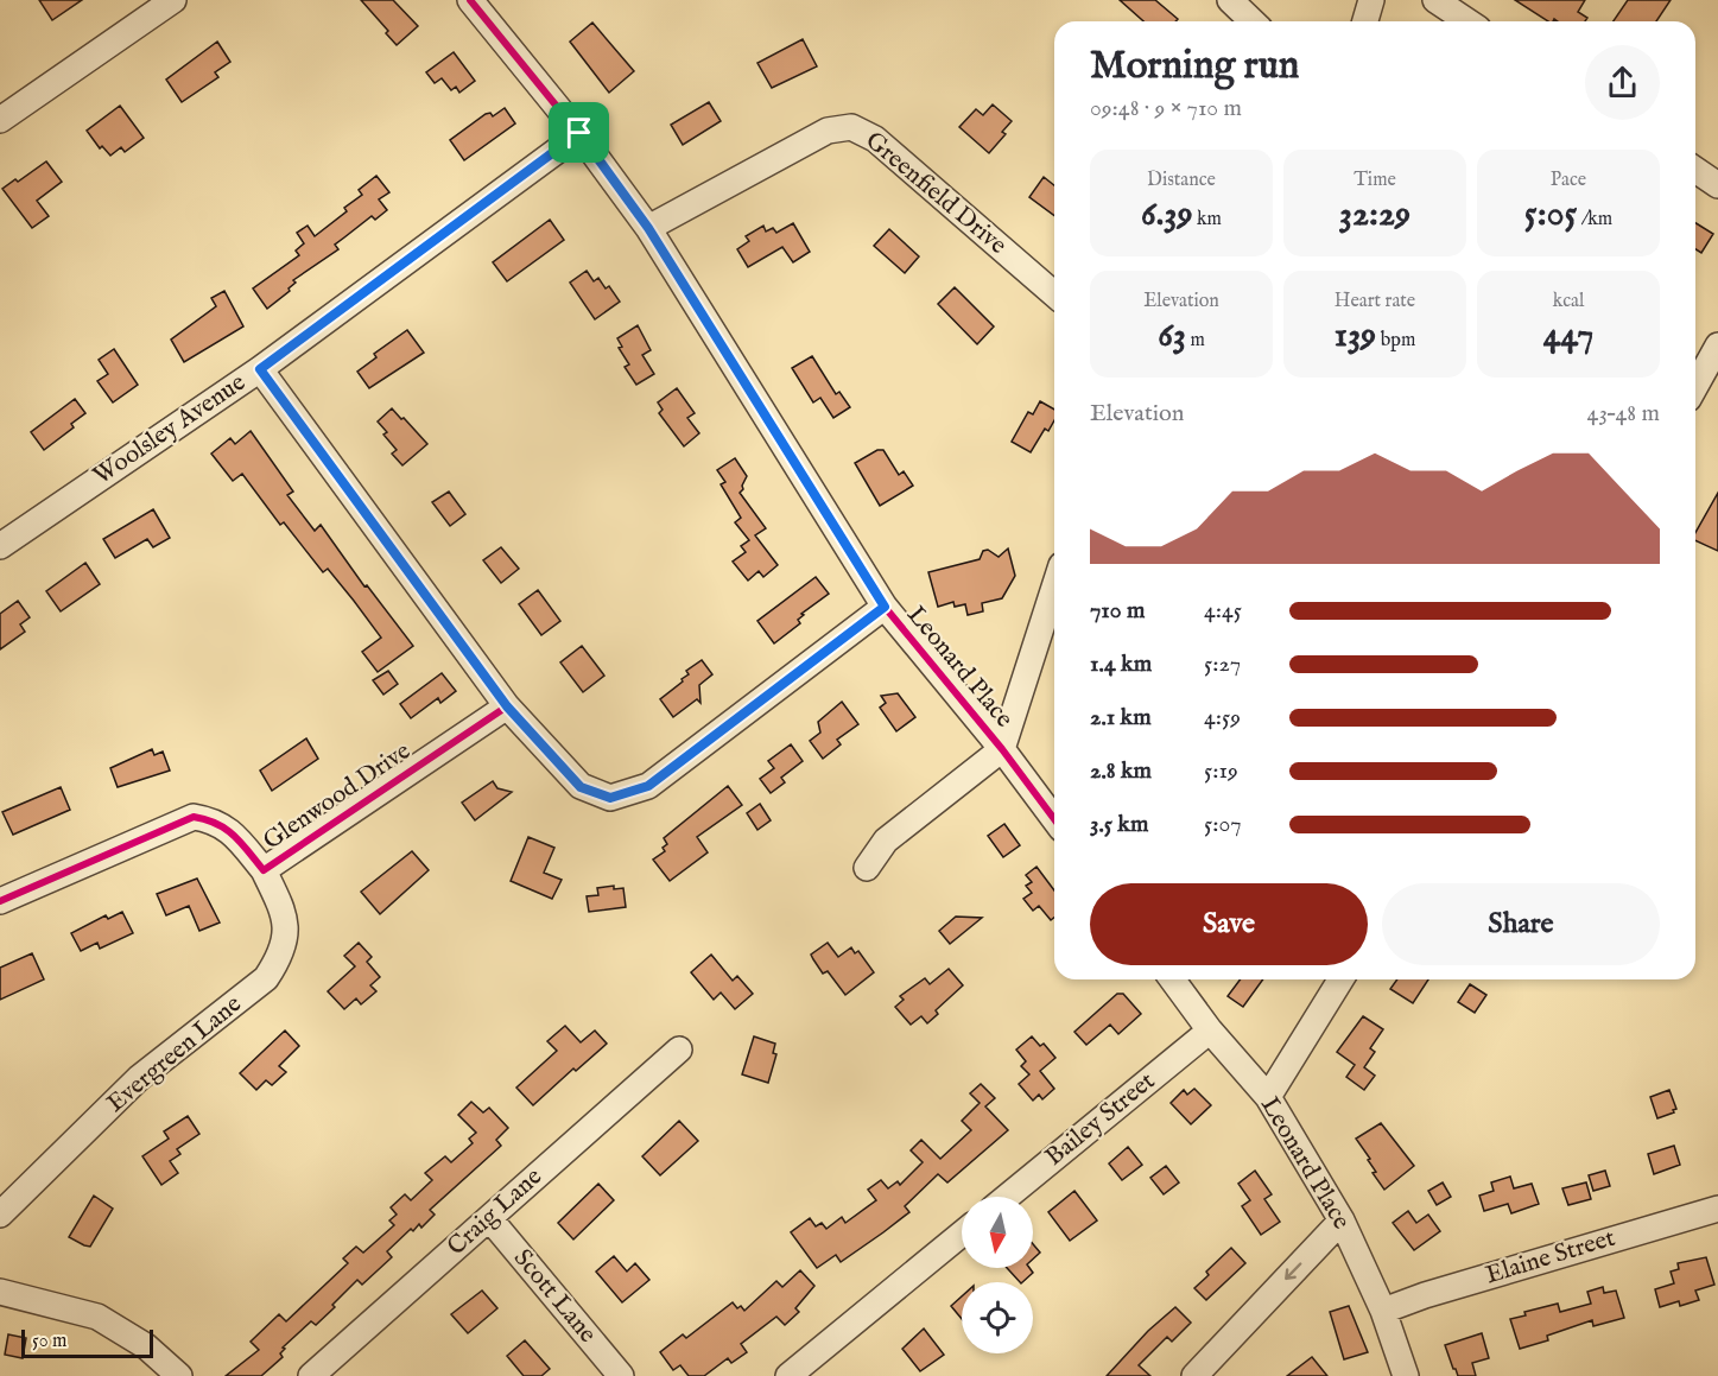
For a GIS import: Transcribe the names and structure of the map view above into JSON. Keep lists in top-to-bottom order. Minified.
{"streets":{"street":["Greenfield Drive","Woolsley Avenue","Leonard Place","Glenwood Drive","Evergreen Lane","Bailey Street","Craig Lane","Elaine Street","Scott Lane"]},"crossings":[["Greenfield Drive","Leonard Place"],["Woolsley Avenue","Leonard Place"],["Leonard Place","Bailey Street"],["Leonard Place","Elaine Street"],["Glenwood Drive","Evergreen Lane"],["Craig Lane","Scott Lane"]],"scale_bar":"50 m","north":"bottom","page":{"heading":["Morning run","09:48 · 9 × 710 m"],"stats":[["Distance","6.39 km"],["Time","32:29"],["Pace","5:05 /km"],["Elevation","63 m"],["Heart rate","139 bpm"],["kcal","447"]],"chart":["Elevation","43–48 m"],"list":[{"name":"710 m","note":"4:45"},{"name":"1.4 km","note":"5:27"},{"name":"2.1 km","note":"4:59"},{"name":"2.8 km","note":"5:19"},{"name":"3.5 km","note":"5:07"}],"buttons":["Save","Share"],"scale":"50 m"}}
